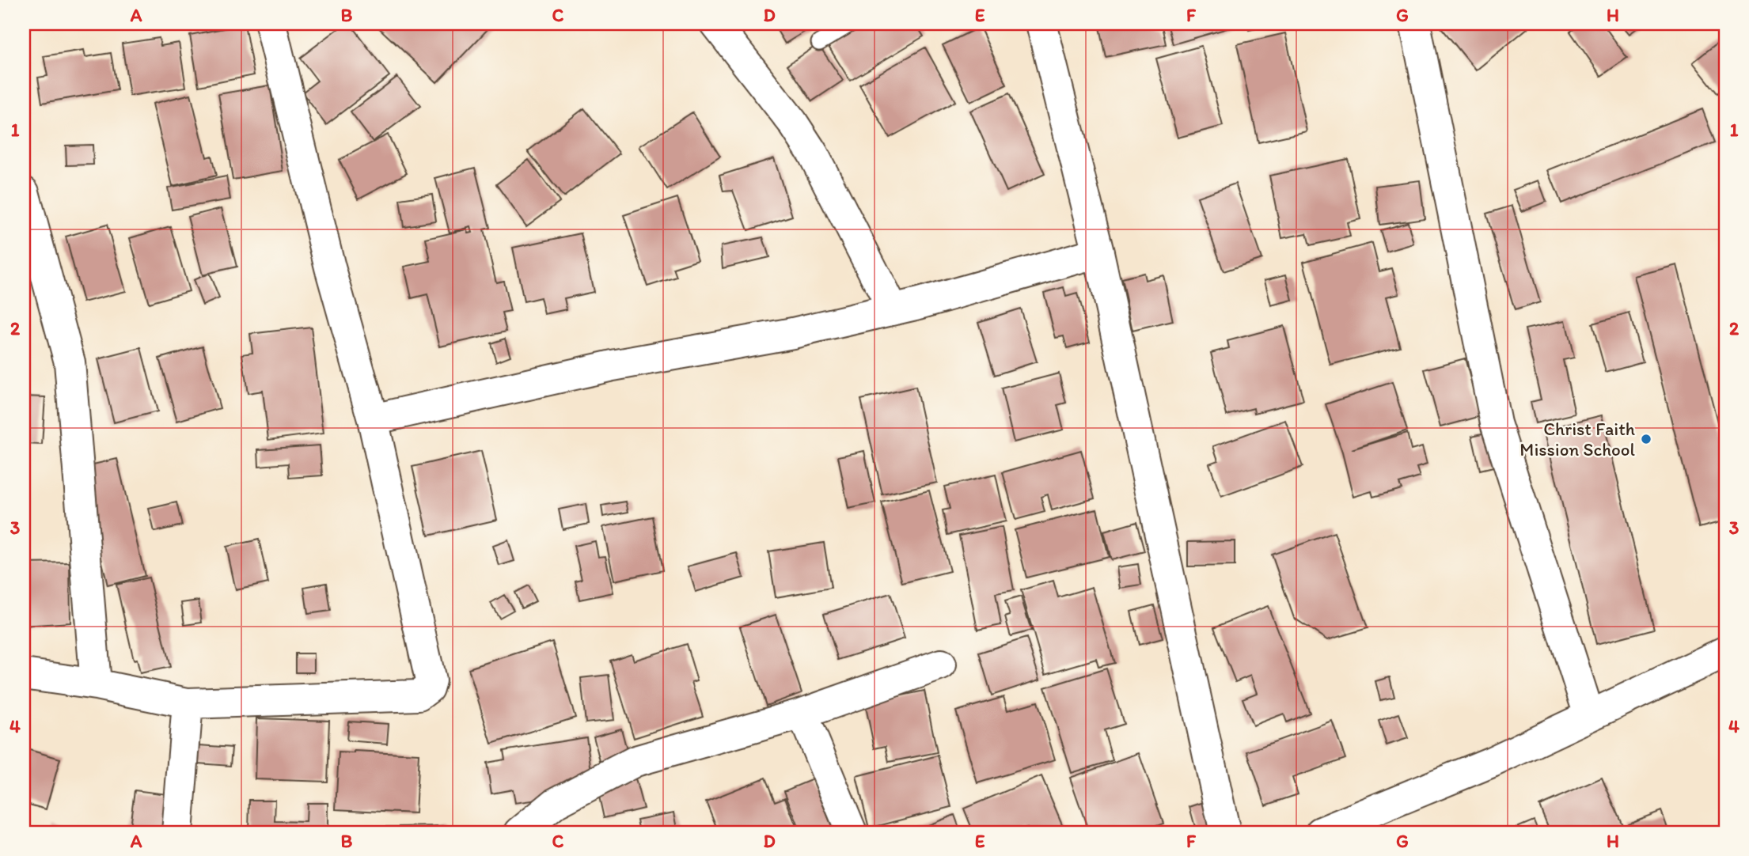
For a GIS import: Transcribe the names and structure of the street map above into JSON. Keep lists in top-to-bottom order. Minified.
{"places":["Christ Faith Mission School"],"grid":{"columns":["A","B","C","D","E","F","G","H"],"rows":["1","2","3","4"]}}
